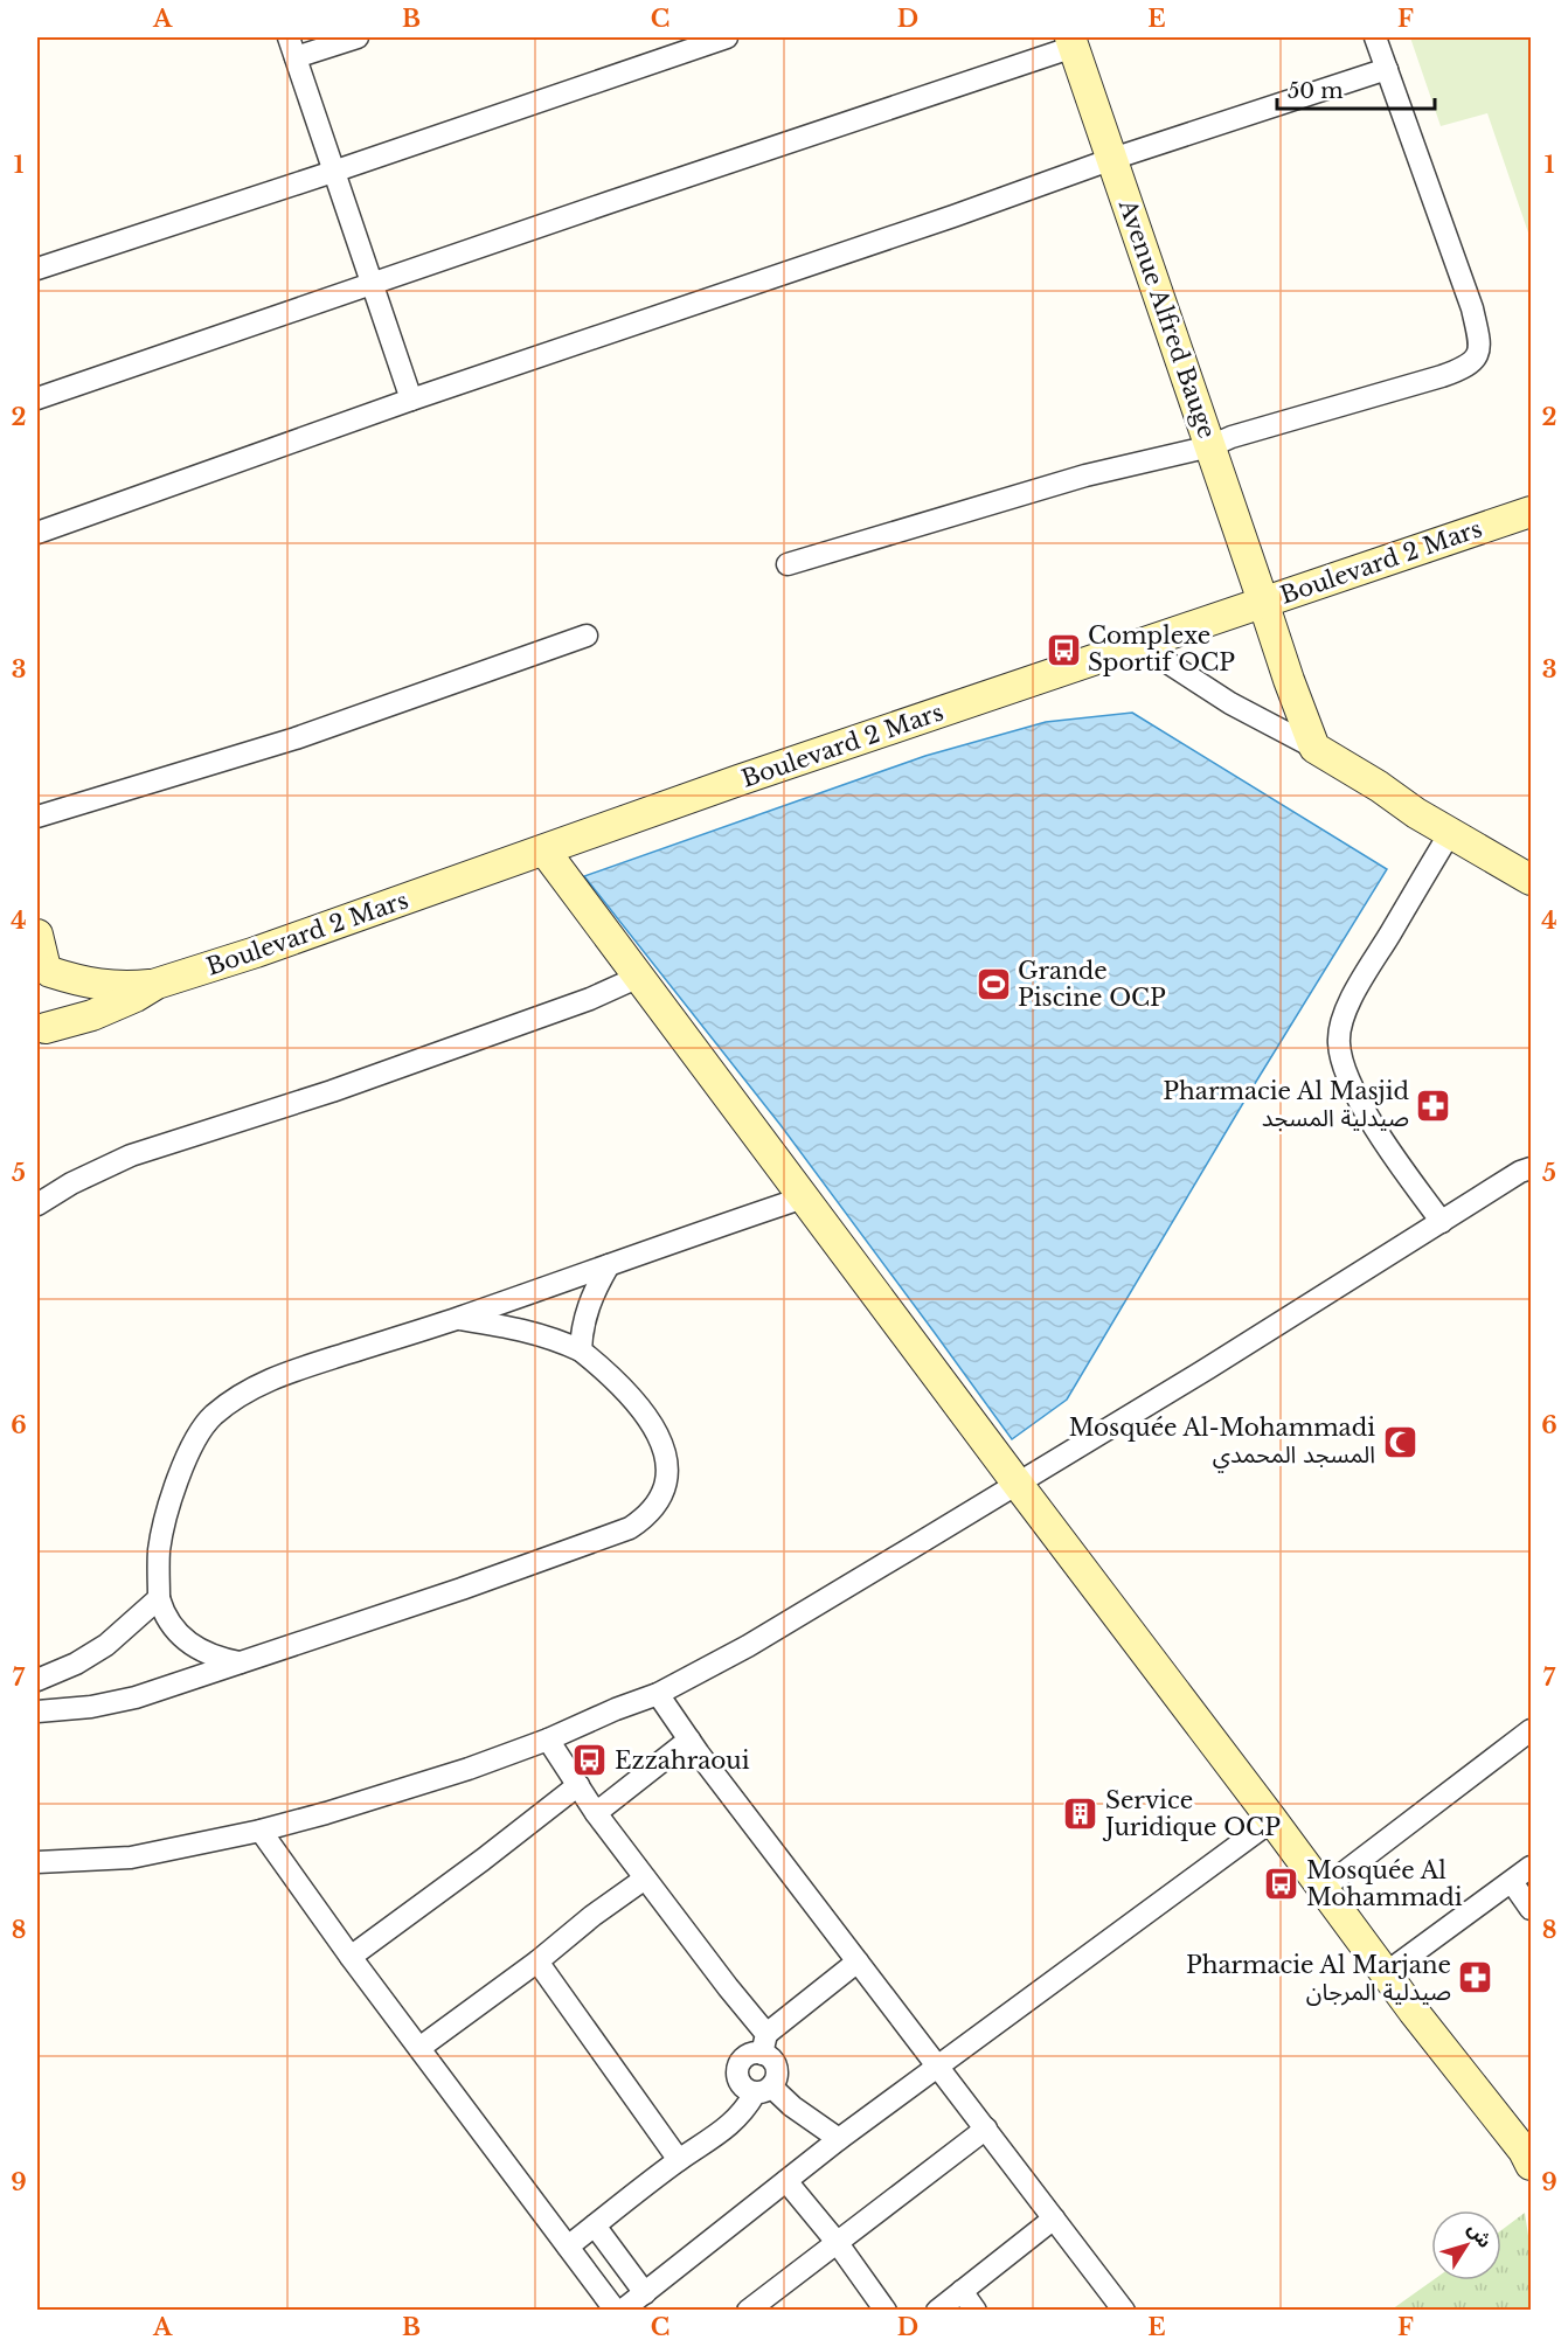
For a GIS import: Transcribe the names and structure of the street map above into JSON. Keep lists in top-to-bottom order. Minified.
{"streets":{"street":["Avenue Alfred Bauge","Boulevard 2 Mars"]},"crossings":[["Avenue Alfred Bauge","Boulevard 2 Mars"]],"places":{"bus stop":["Complexe Sportif OCP","Ezzahraoui","Mosquée Al Mohammadi"],"sports":["Grande Piscine OCP"],"pharmacy":["Pharmacie Al Masjid صيدلية المسجد","Pharmacie Al Marjane صيدلية المرجان"],"mosque":["Mosquée Al-Mohammadi المسجد المحمدي"],"building":["Service Juridique OCP"]},"scale_bar":"50 m","north":"top right","grid":{"columns":["A","B","C","D","E","F"],"rows":["1","2","3","4","5","6","7","8","9"]}}
